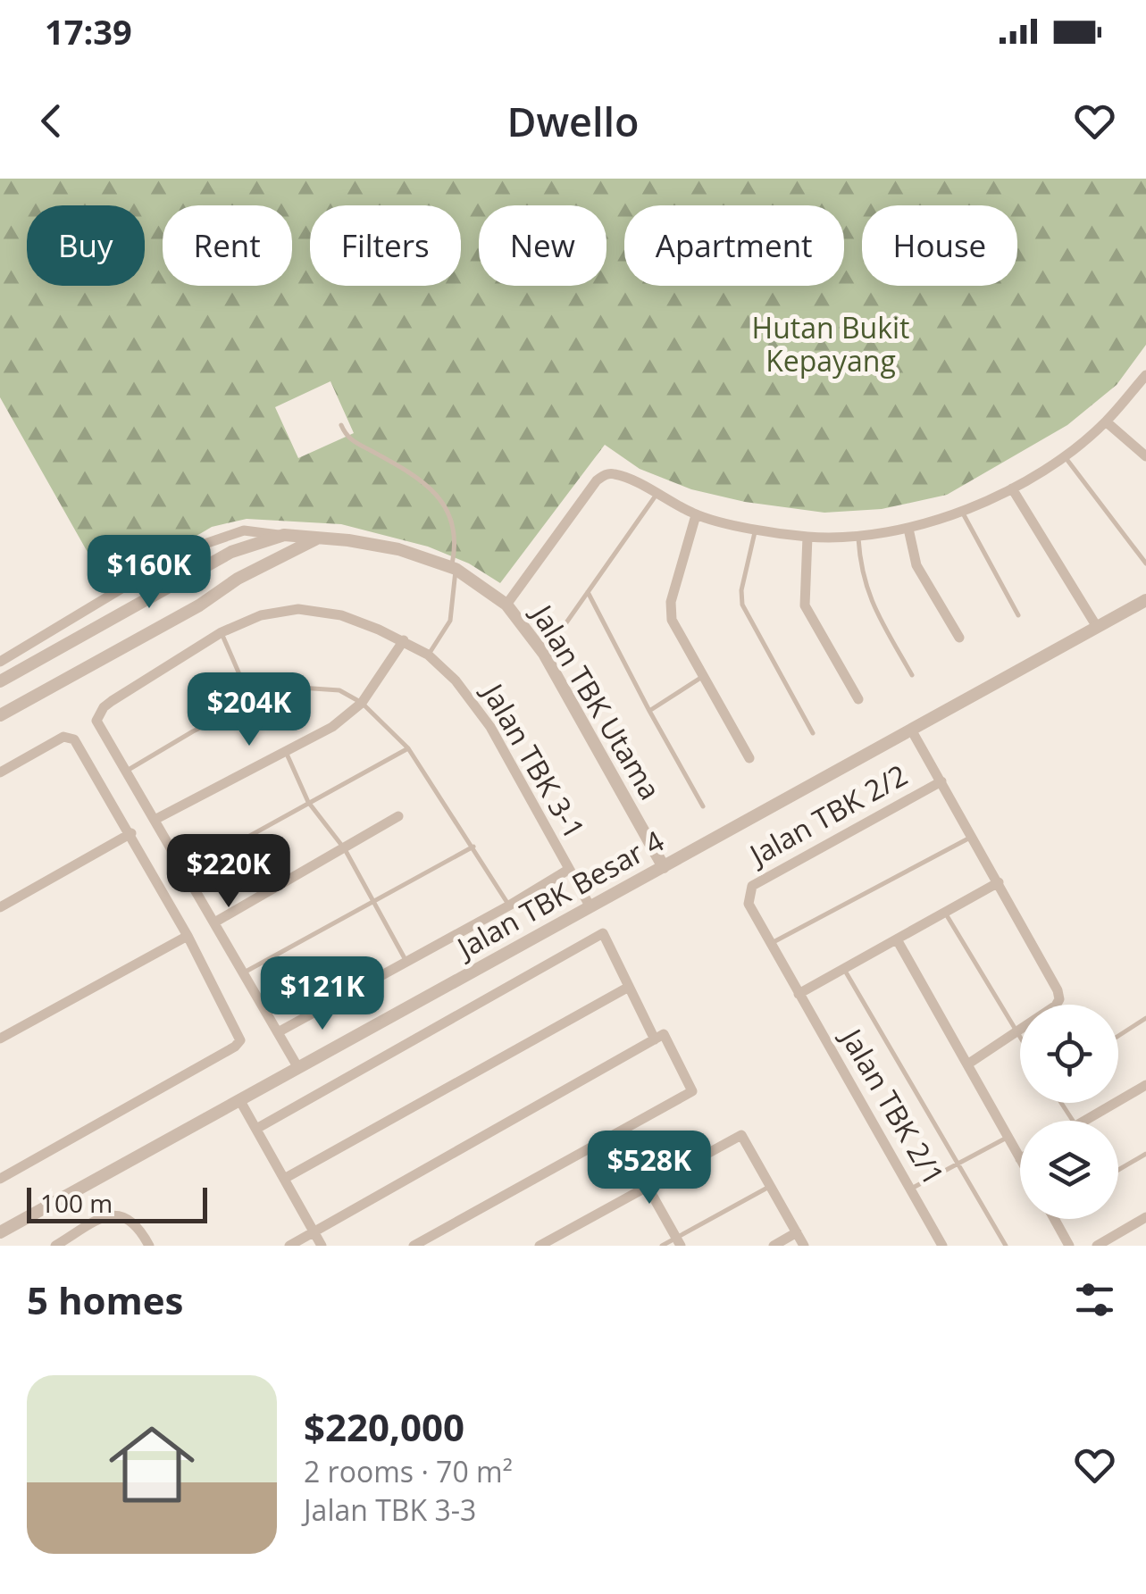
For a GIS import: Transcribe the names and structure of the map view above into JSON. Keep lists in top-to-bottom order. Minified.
{"streets":{"street":["Jalan TBK Utama","Jalan TBK 3-1","Jalan TBK 2/2","Jalan TBK Besar 4","Jalan TBK 2/1"]},"crossings":[["Jalan TBK Utama","Jalan TBK Besar 4"],["Jalan TBK 3-1","Jalan TBK Besar 4"],["Jalan TBK 2/2","Jalan TBK 2/1"]],"parks":["Hutan Bukit Kepayang"],"scale_bar":"100 m","page":{"status":"17:39","header":"Dwello","chip":["Buy","Rent","Filters","New","Apartment","House"],"price":["$160K","$204K","$220K","$121K","$528K"],"scale":"100 m","heading":"5 homes","list":[{"name":"$220,000","note":"2 rooms · 70 m² · Jalan TBK 3-3"}]}}
